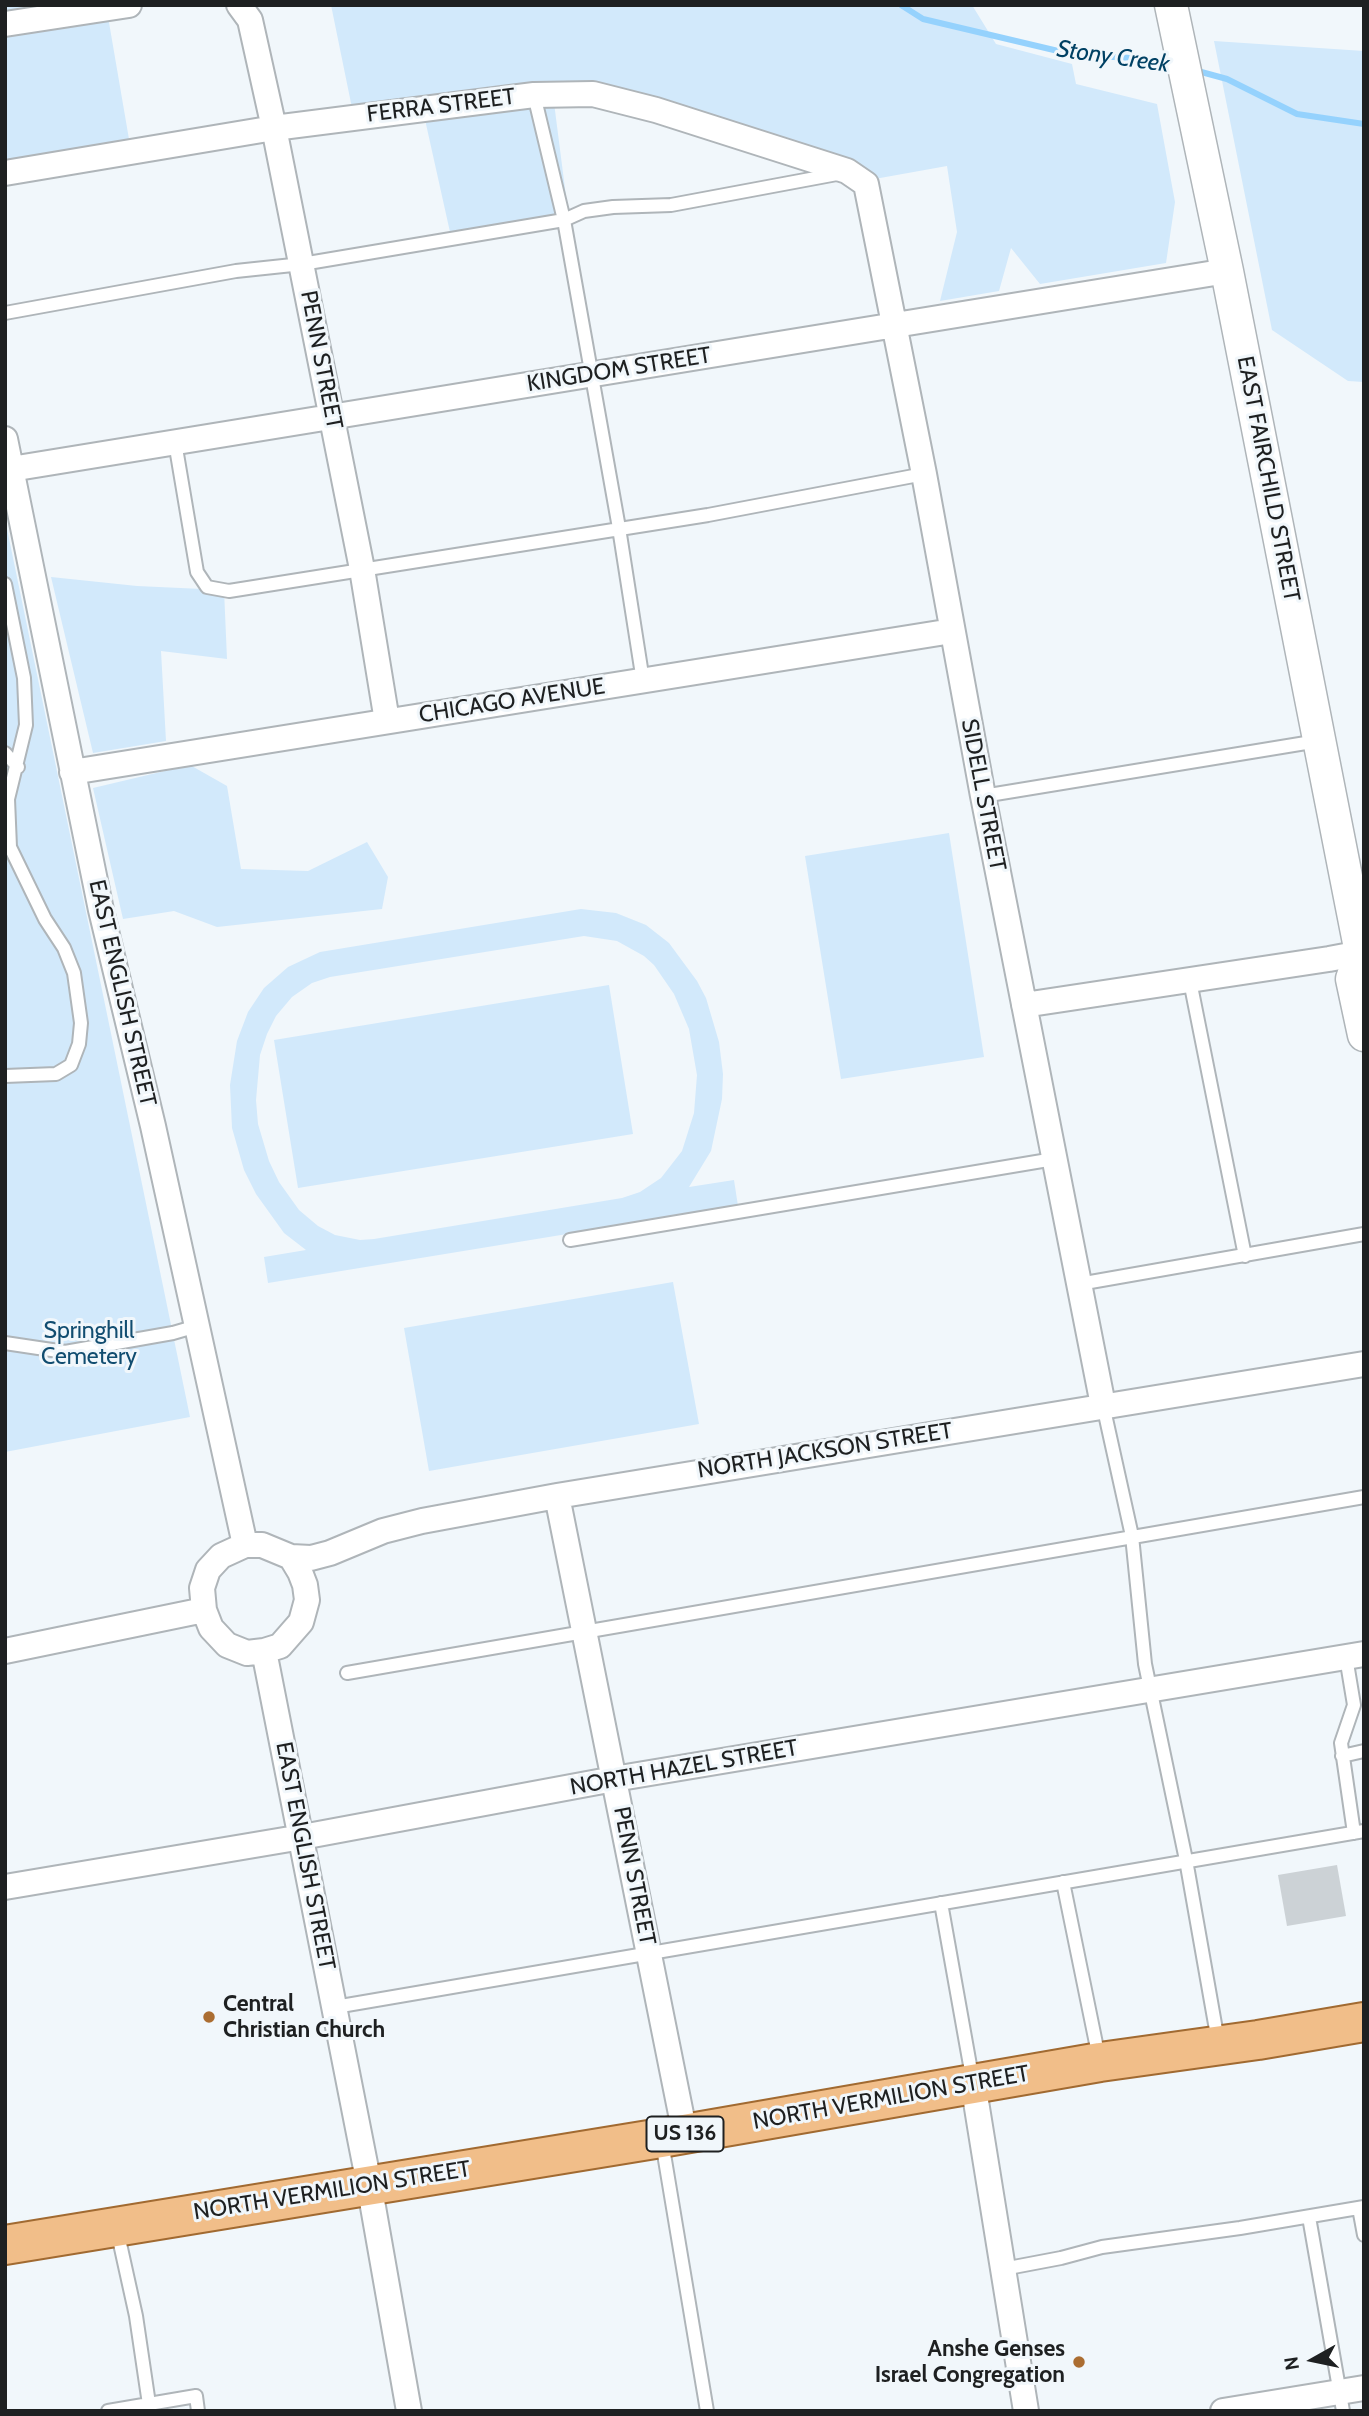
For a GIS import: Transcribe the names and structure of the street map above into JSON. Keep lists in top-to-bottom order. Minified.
{"streets":{"main road":["NORTH VERMILION STREET","US 136"],"street":["FERRA STREET","PENN STREET","KINGDOM STREET","EAST FAIRCHILD STREET","CHICAGO AVENUE","SIDELL STREET","EAST ENGLISH STREET","NORTH JACKSON STREET","NORTH HAZEL STREET"]},"crossings":[["FERRA STREET","PENN STREET"],["FERRA STREET","SIDELL STREET"],["PENN STREET","KINGDOM STREET"],["PENN STREET","CHICAGO AVENUE"],["PENN STREET","NORTH JACKSON STREET"],["PENN STREET","NORTH HAZEL STREET"],["PENN STREET","NORTH VERMILION STREET"],["KINGDOM STREET","EAST FAIRCHILD STREET"],["KINGDOM STREET","SIDELL STREET"],["KINGDOM STREET","EAST ENGLISH STREET"],["CHICAGO AVENUE","SIDELL STREET"],["CHICAGO AVENUE","EAST ENGLISH STREET"],["SIDELL STREET","NORTH JACKSON STREET"],["EAST ENGLISH STREET","NORTH JACKSON STREET"],["EAST ENGLISH STREET","NORTH HAZEL STREET"],["EAST ENGLISH STREET","NORTH VERMILION STREET"]],"water":["Stony Creek"],"parks":["Springhill Cemetery"],"places":["Central Christian Church","Anshe Genses Israel Congregation"],"north":"left"}
